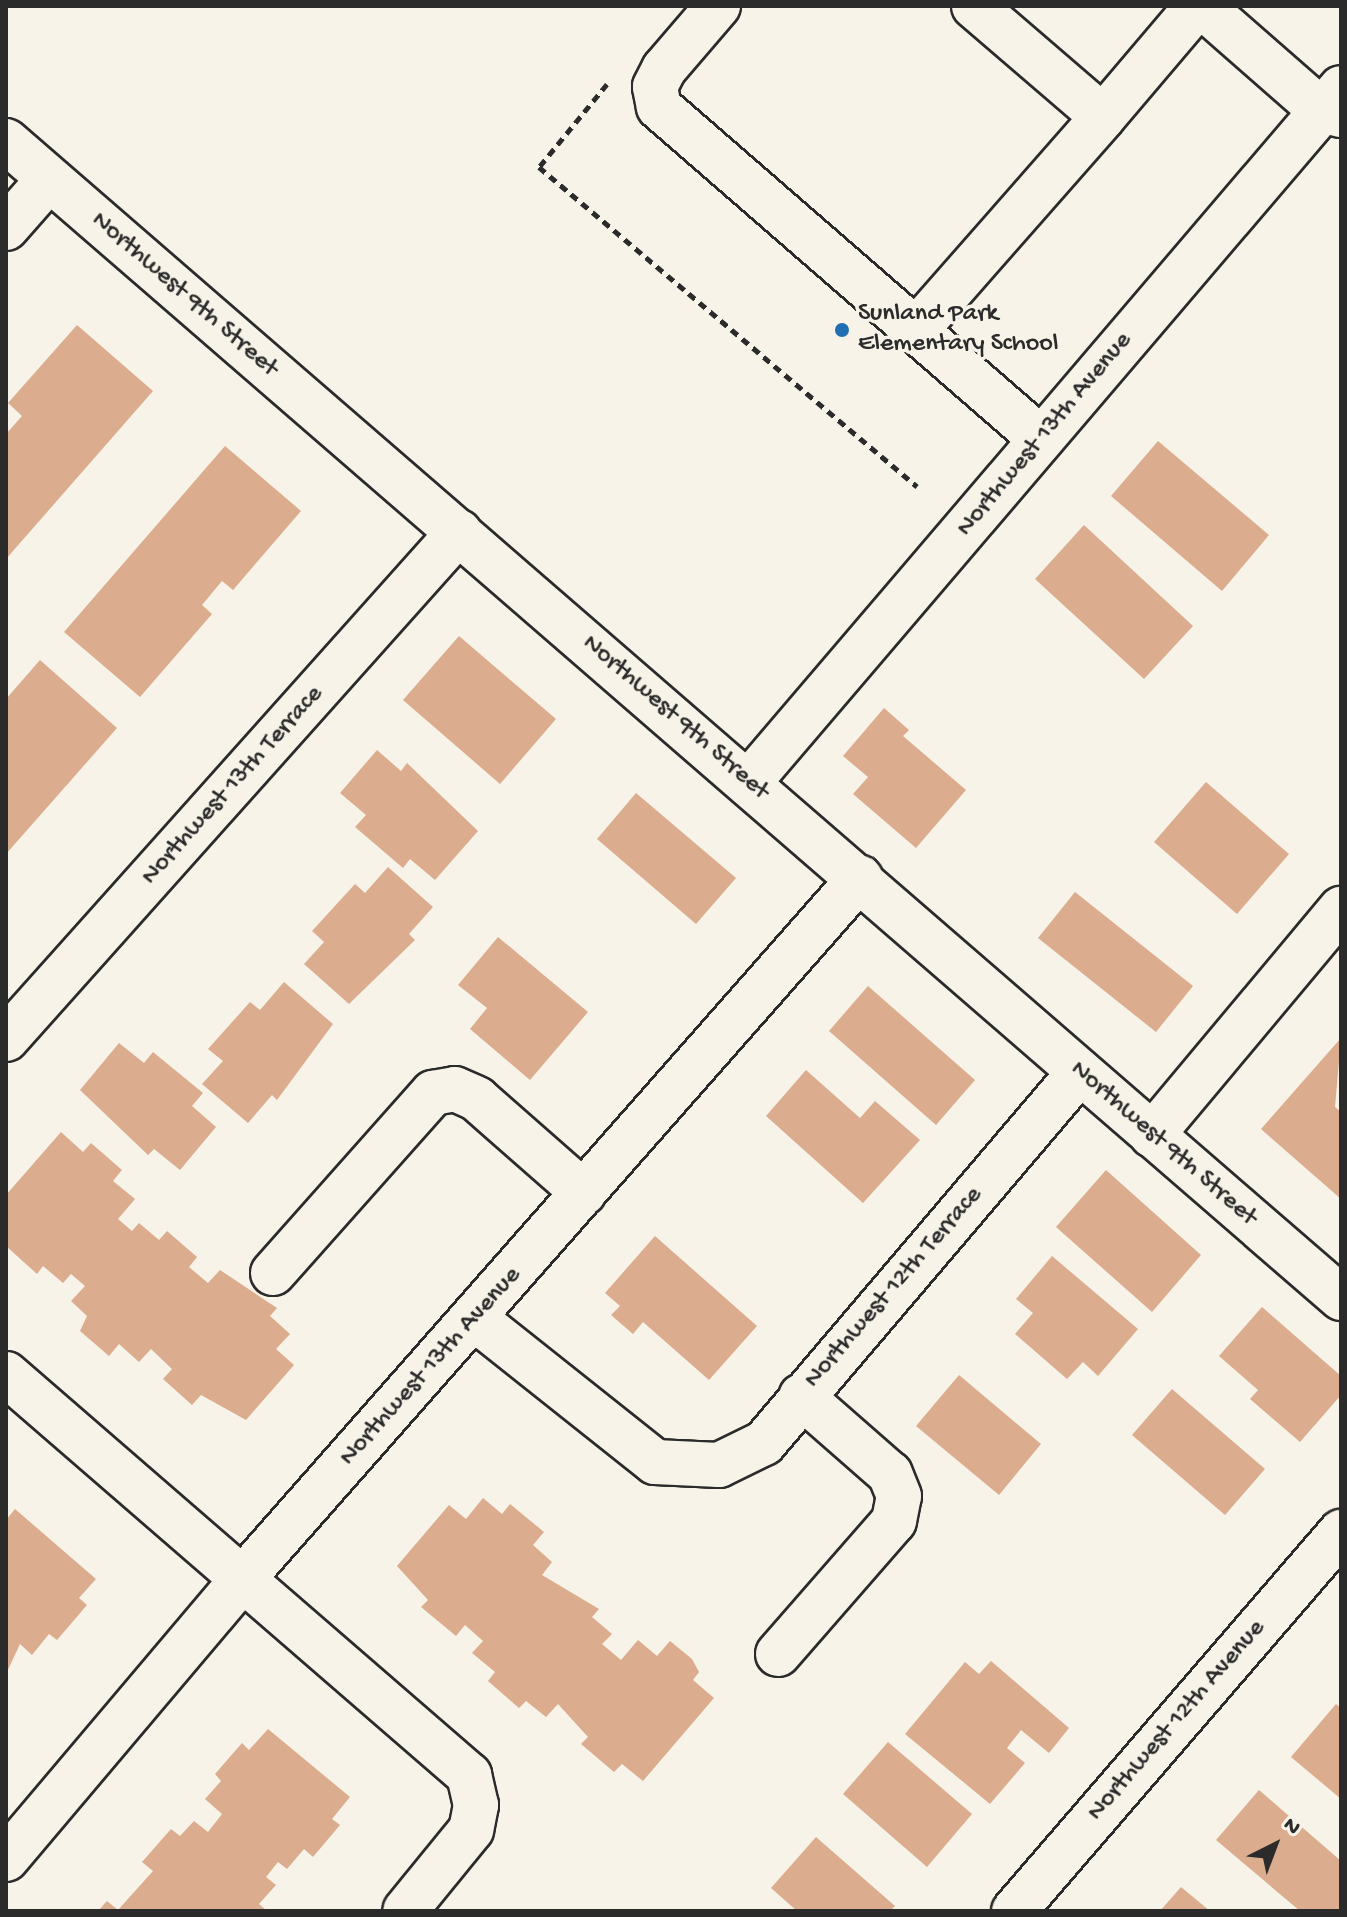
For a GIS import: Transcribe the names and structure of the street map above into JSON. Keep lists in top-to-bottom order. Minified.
{"streets":{"street":["Northwest 9th Street","Northwest 13th Avenue","Northwest 13th Terrace","Northwest 12th Terrace","Northwest 12th Avenue"]},"crossings":[["Northwest 9th Street","Northwest 13th Avenue"],["Northwest 9th Street","Northwest 13th Terrace"],["Northwest 9th Street","Northwest 12th Terrace"],["Northwest 13th Avenue","Northwest 12th Terrace"]],"places":["Sunland Park Elementary School"],"north":"top right"}
